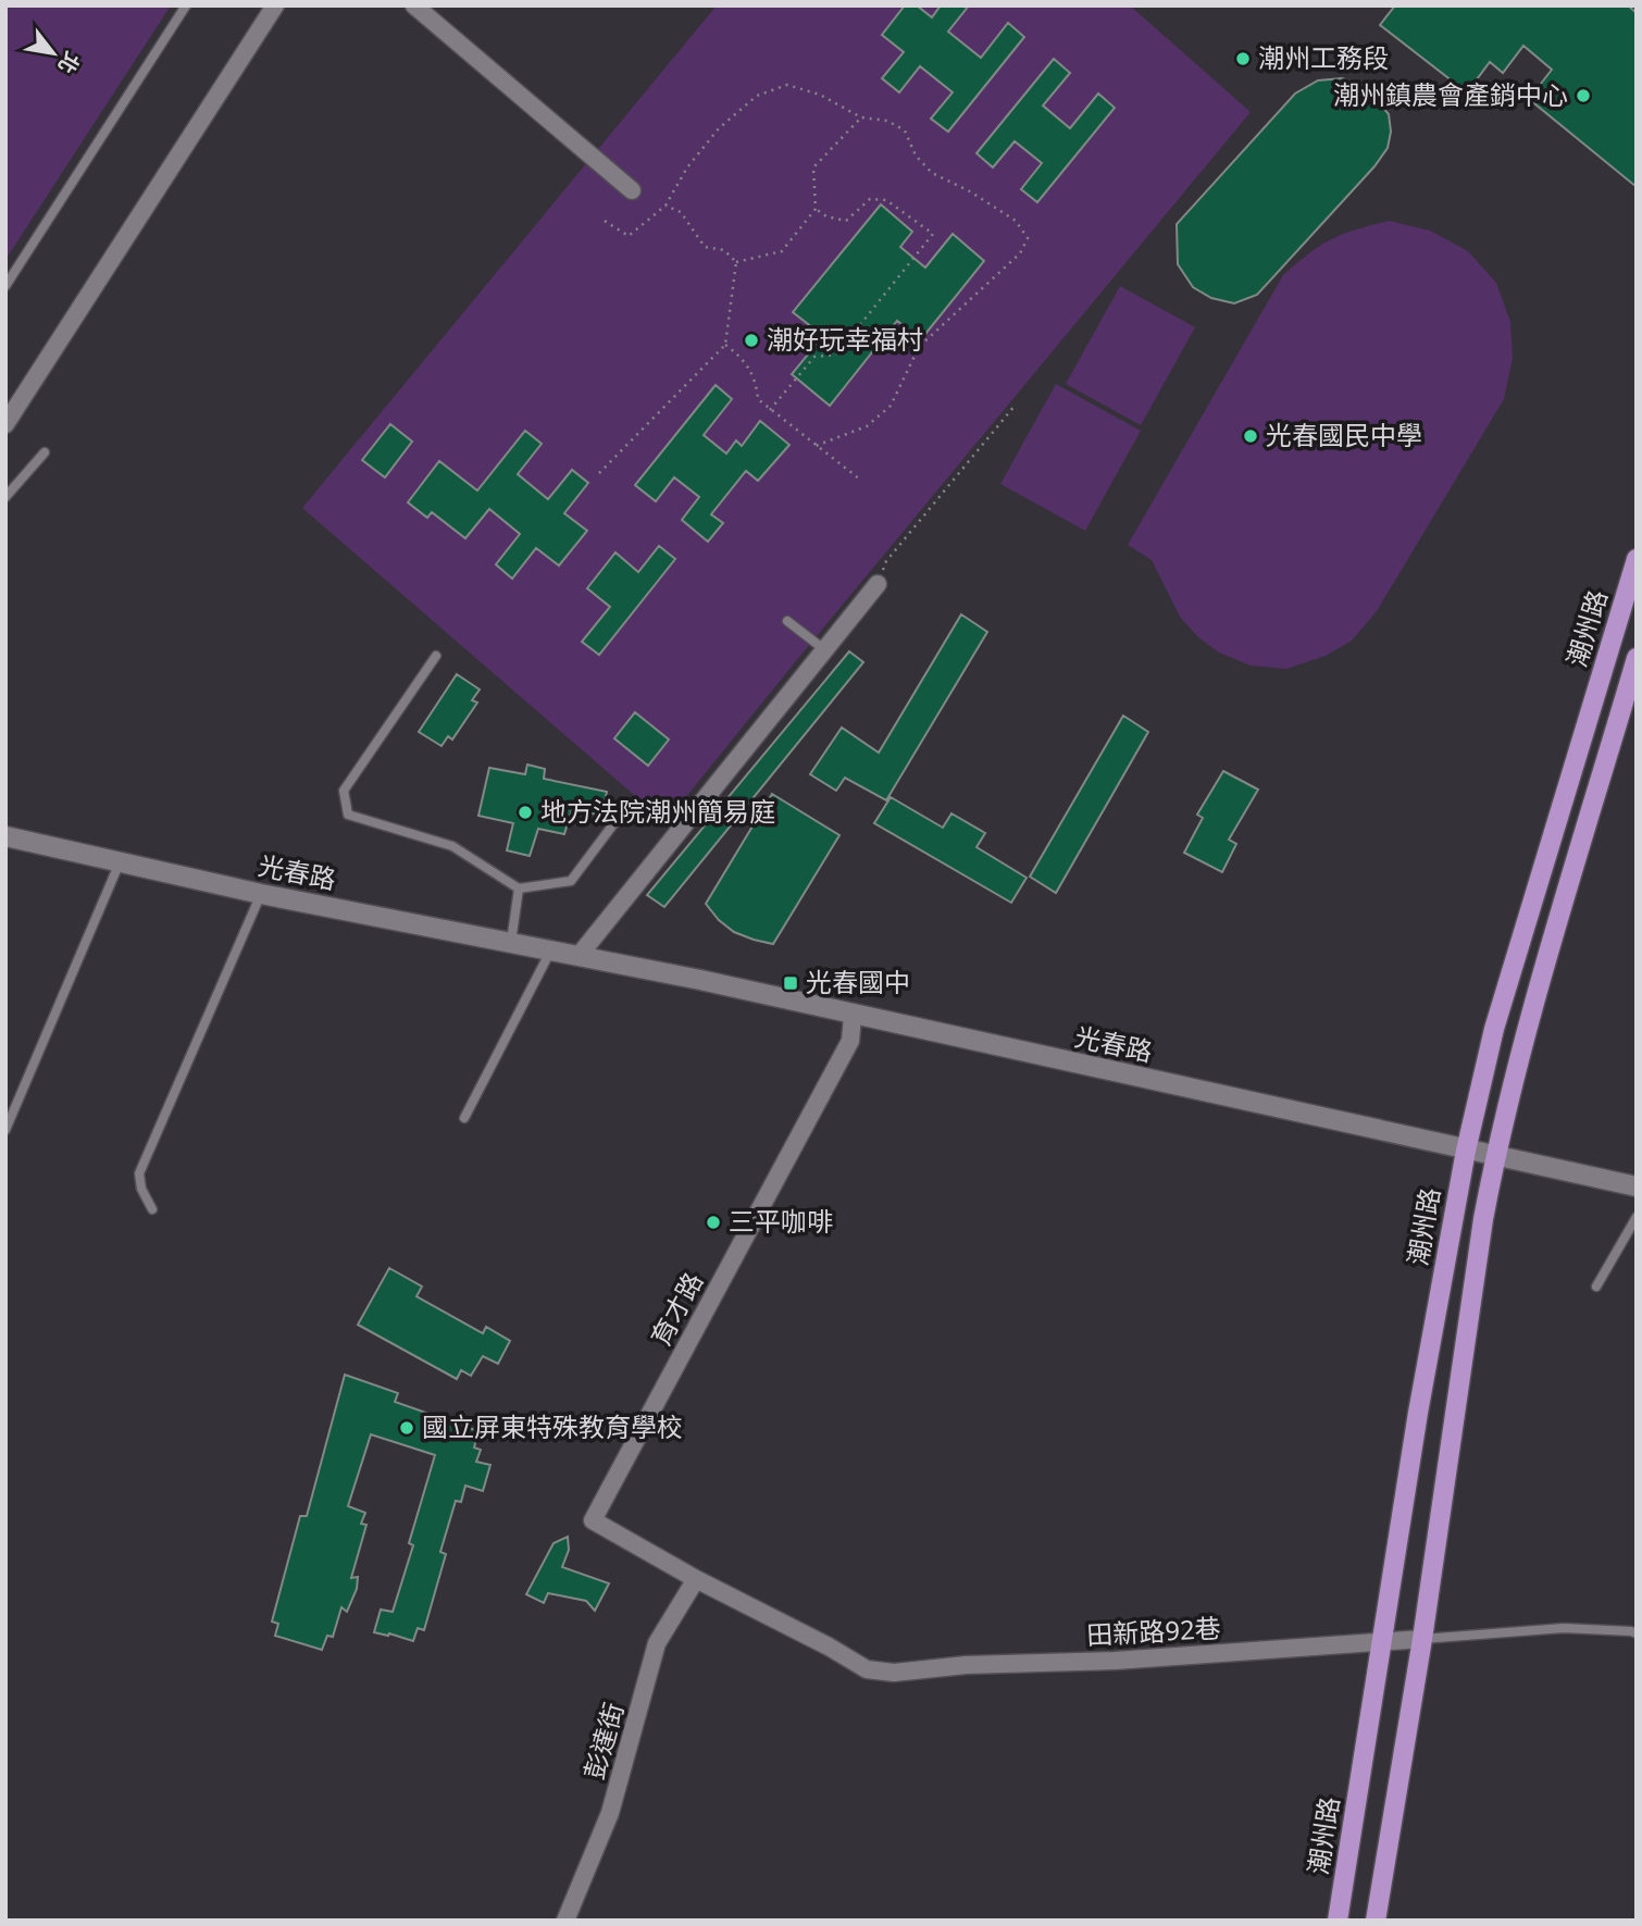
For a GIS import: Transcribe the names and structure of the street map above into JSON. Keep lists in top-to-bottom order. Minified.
{"streets":{"main road":["潮州路","光春路"],"street":["育才路","田新路92巷","彭達街"]},"crossings":[["潮州路","光春路"],["潮州路","田新路92巷"],["光春路","育才路"],["育才路","田新路92巷"],["育才路","彭達街"],["田新路92巷","彭達街"]],"places":{"other":["潮州工務段","潮州鎮農會產銷中心","潮好玩幸福村","光春國民中學","地方法院潮州簡易庭","三平咖啡","國立屏東特殊教育學校"],"transit":["光春國中"]},"north":"bottom right"}
